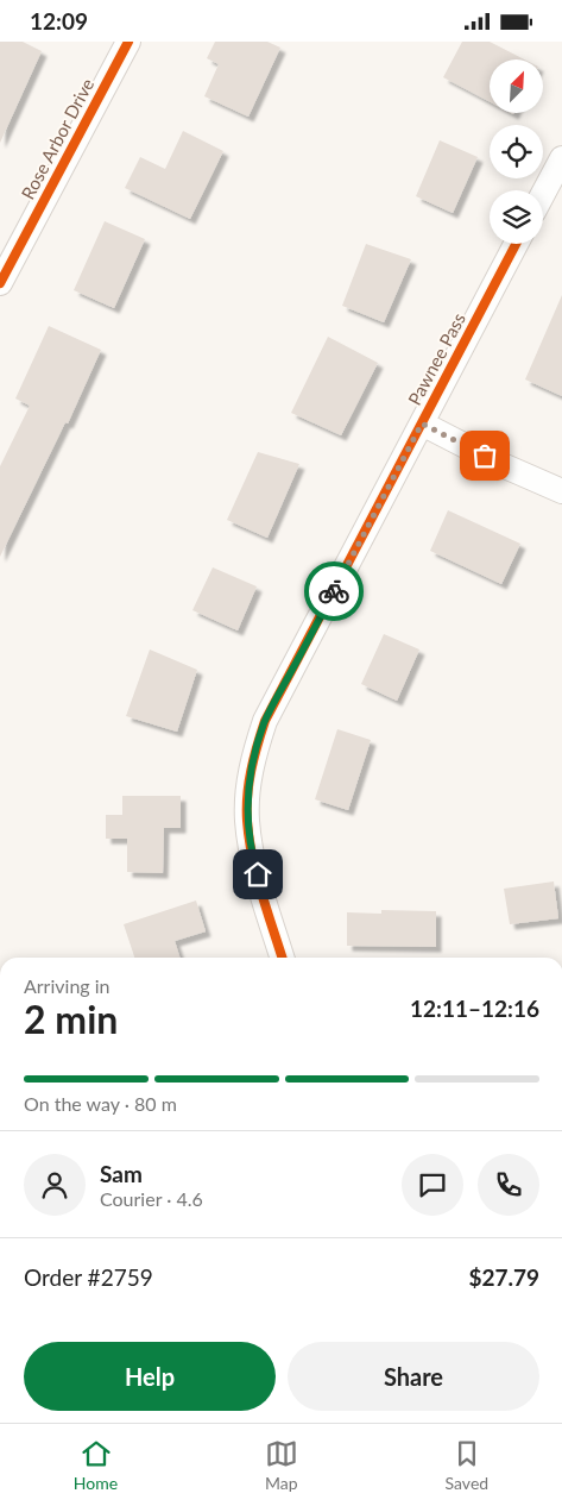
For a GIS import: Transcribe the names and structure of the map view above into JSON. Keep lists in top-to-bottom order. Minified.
{"streets":{"street":["Rose Arbor Drive","Pawnee Pass"]},"north":"top right","page":{"status":"12:09","heading":["2 min","Arriving in","12:11–12:16"],"panel":["Sam","Courier · 4.6","Order #2759","$27.79"],"bar":"On the way · 80 m","buttons":["Help","Share"],"tabs":["Home","Map","Saved"]}}
